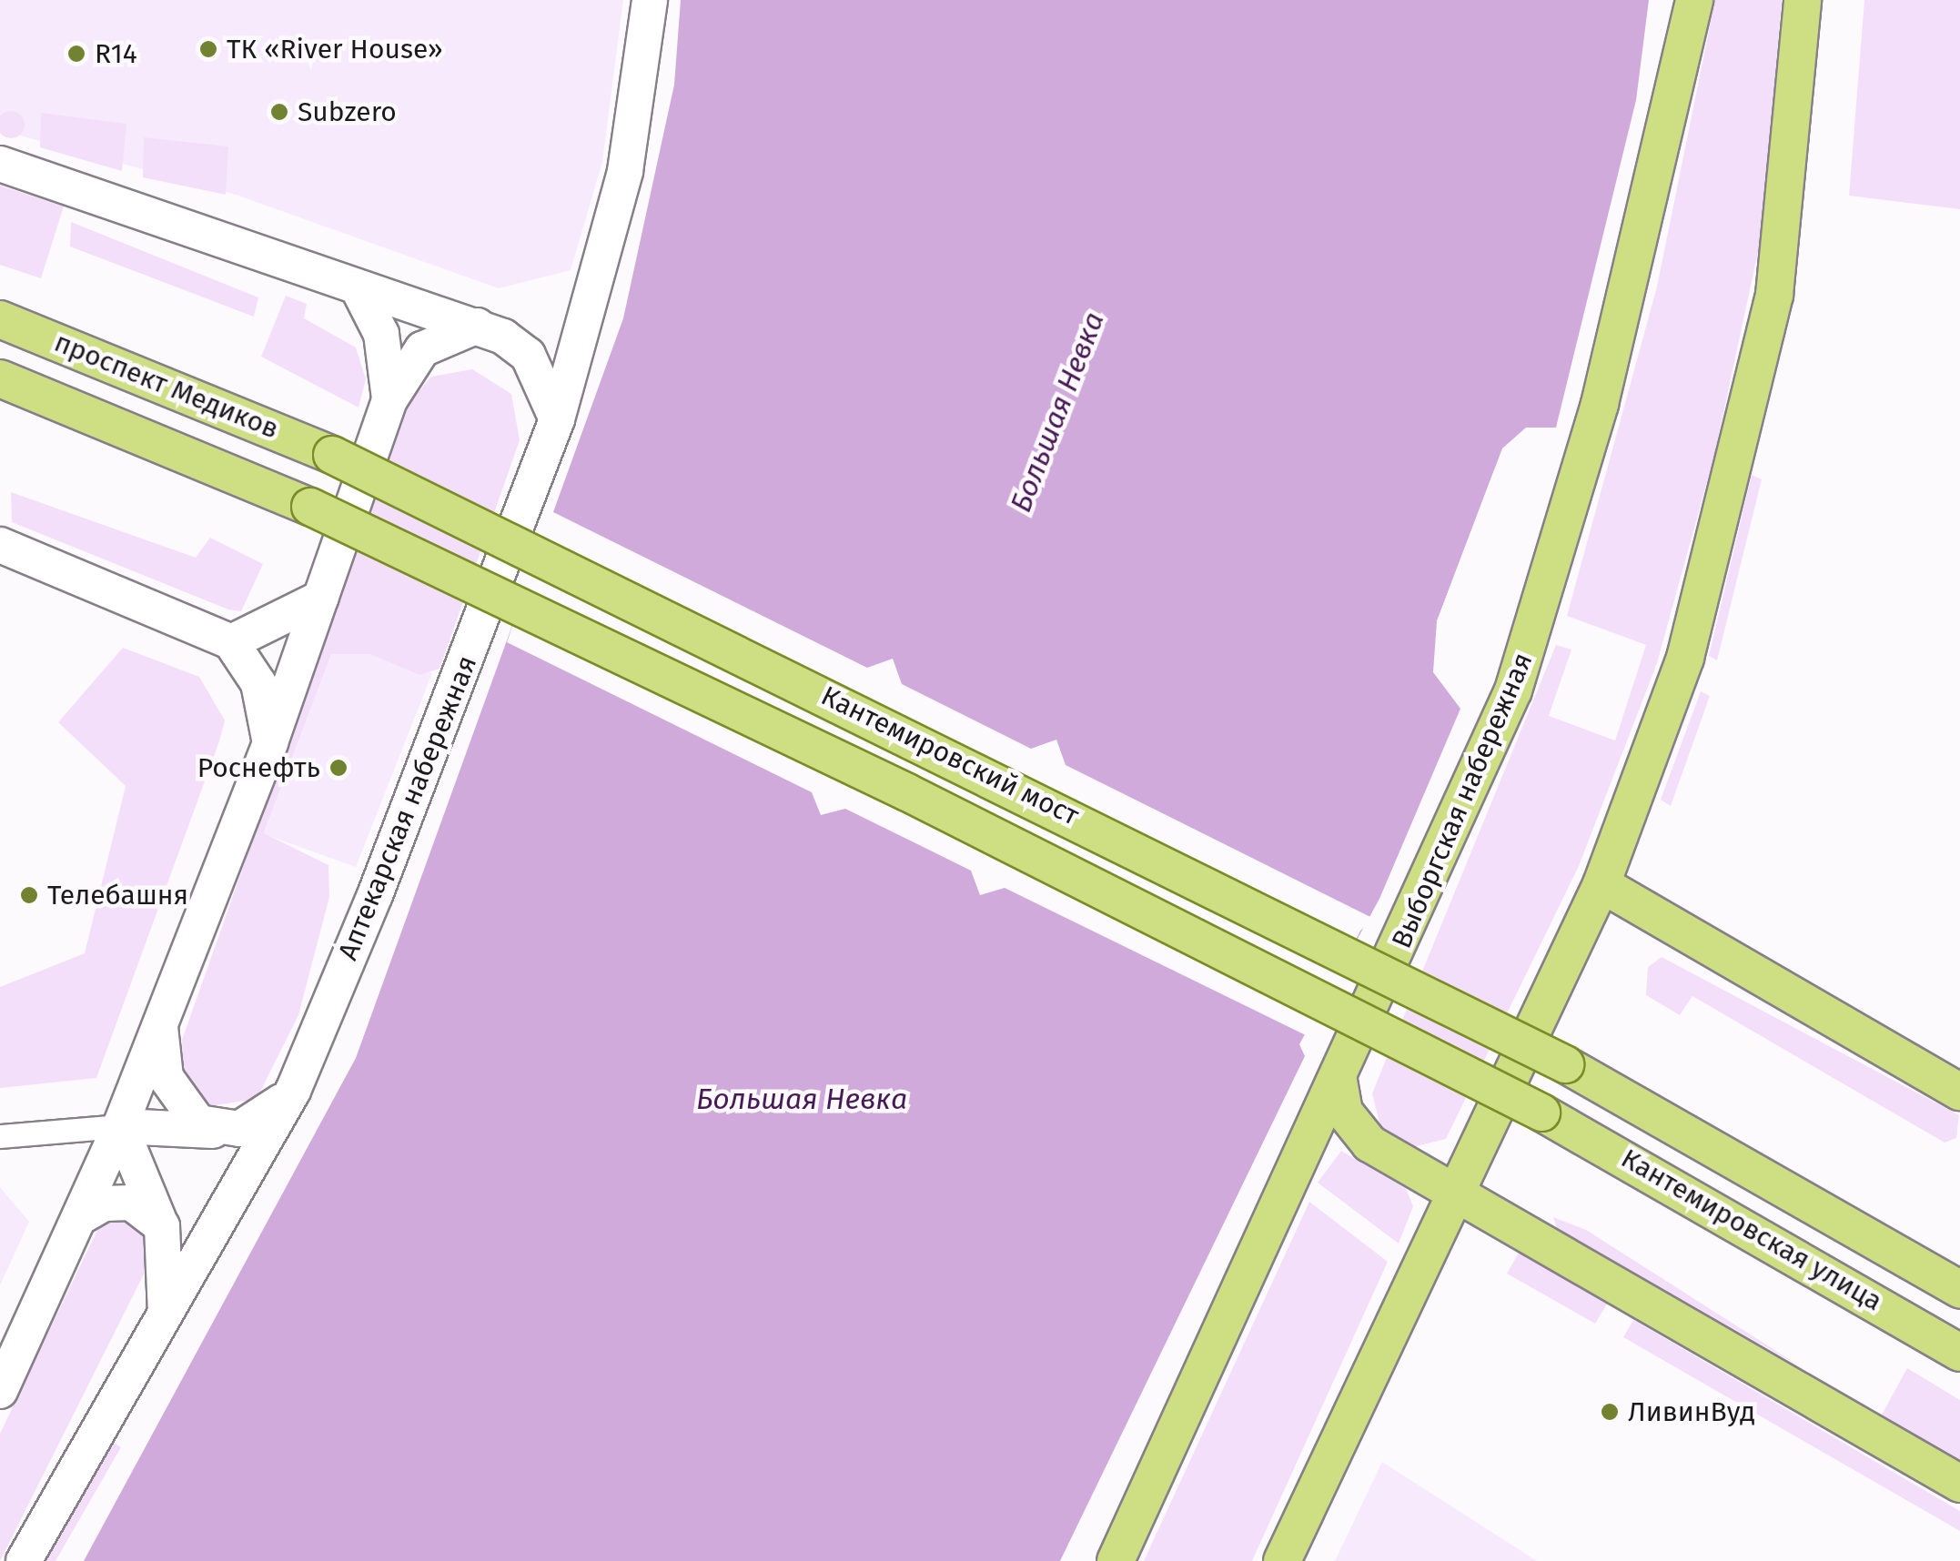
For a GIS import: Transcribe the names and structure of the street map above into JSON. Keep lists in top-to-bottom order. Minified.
{"streets":{"main road":["проспект Медиков","Кантемировский мост","Выборгская набережная","Кантемировская улица"],"street":["Аптекарская набережная"]},"crossings":[["проспект Медиков","Кантемировский мост"],["Кантемировский мост","Кантемировская улица"]],"water":["Большая Невка"],"places":["ТК «River House»","R14","Subzero","Роснефть","Телебашня","ЛивинВуд"]}
